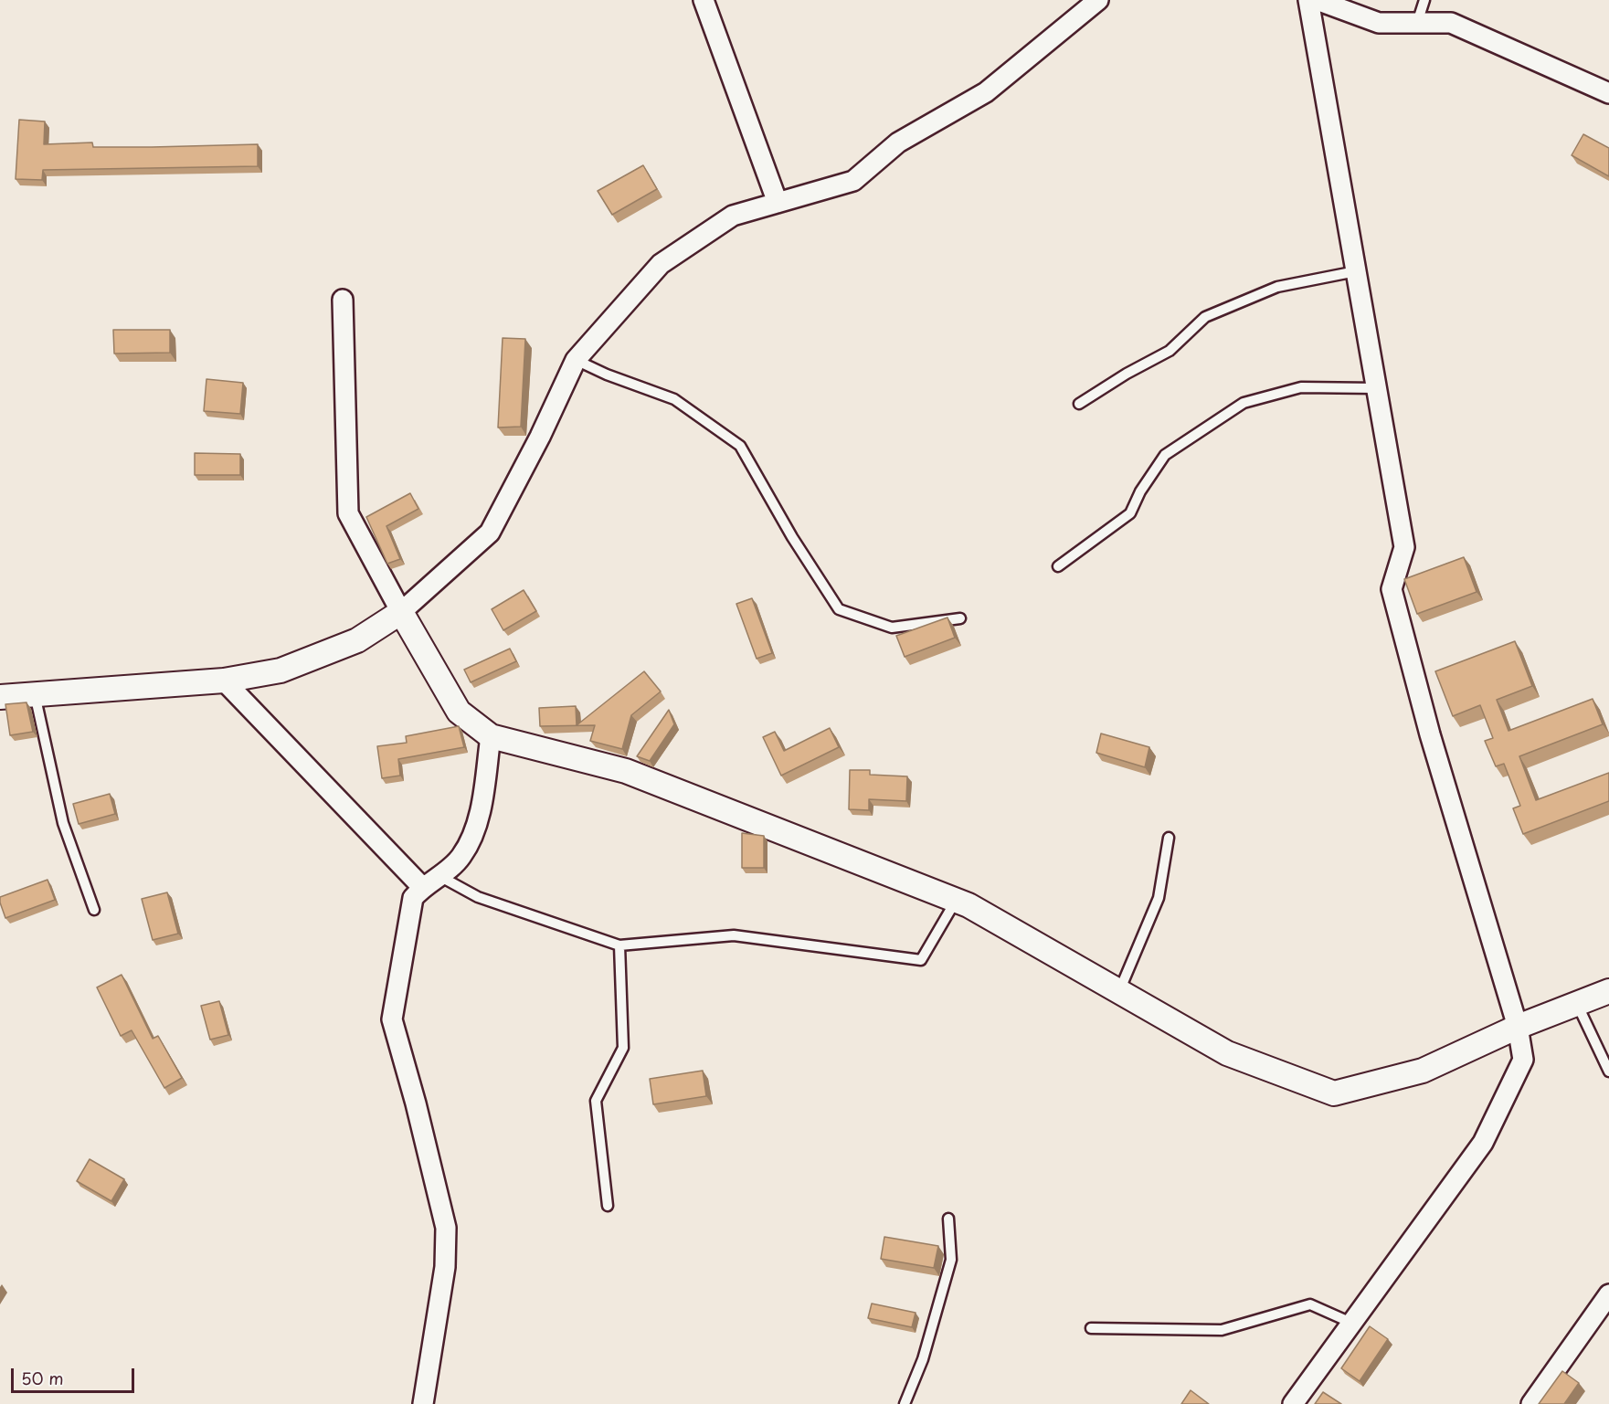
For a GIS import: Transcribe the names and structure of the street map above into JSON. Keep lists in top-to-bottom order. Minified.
{"scale_bar":"50 m"}
